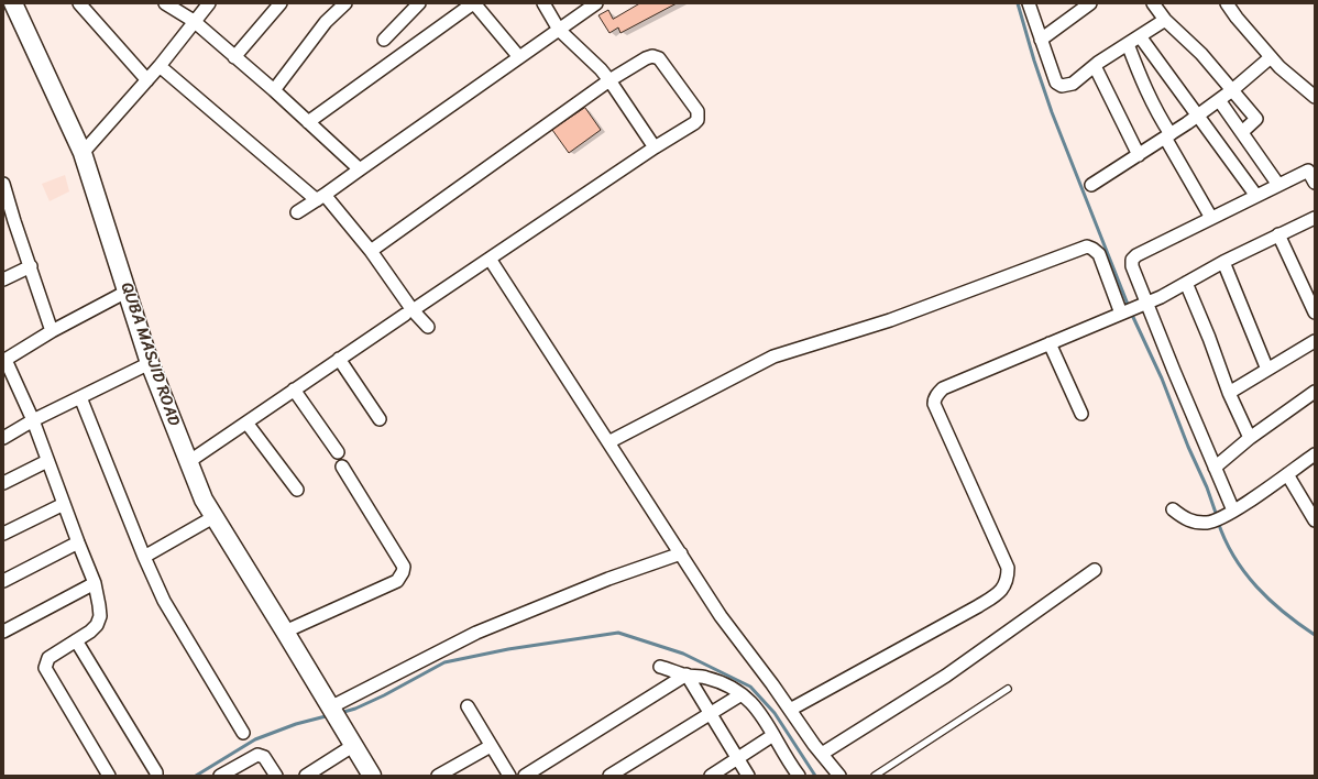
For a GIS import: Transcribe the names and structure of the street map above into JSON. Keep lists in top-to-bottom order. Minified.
{"streets":{"street":["QUBA MASJID ROAD"]}}
